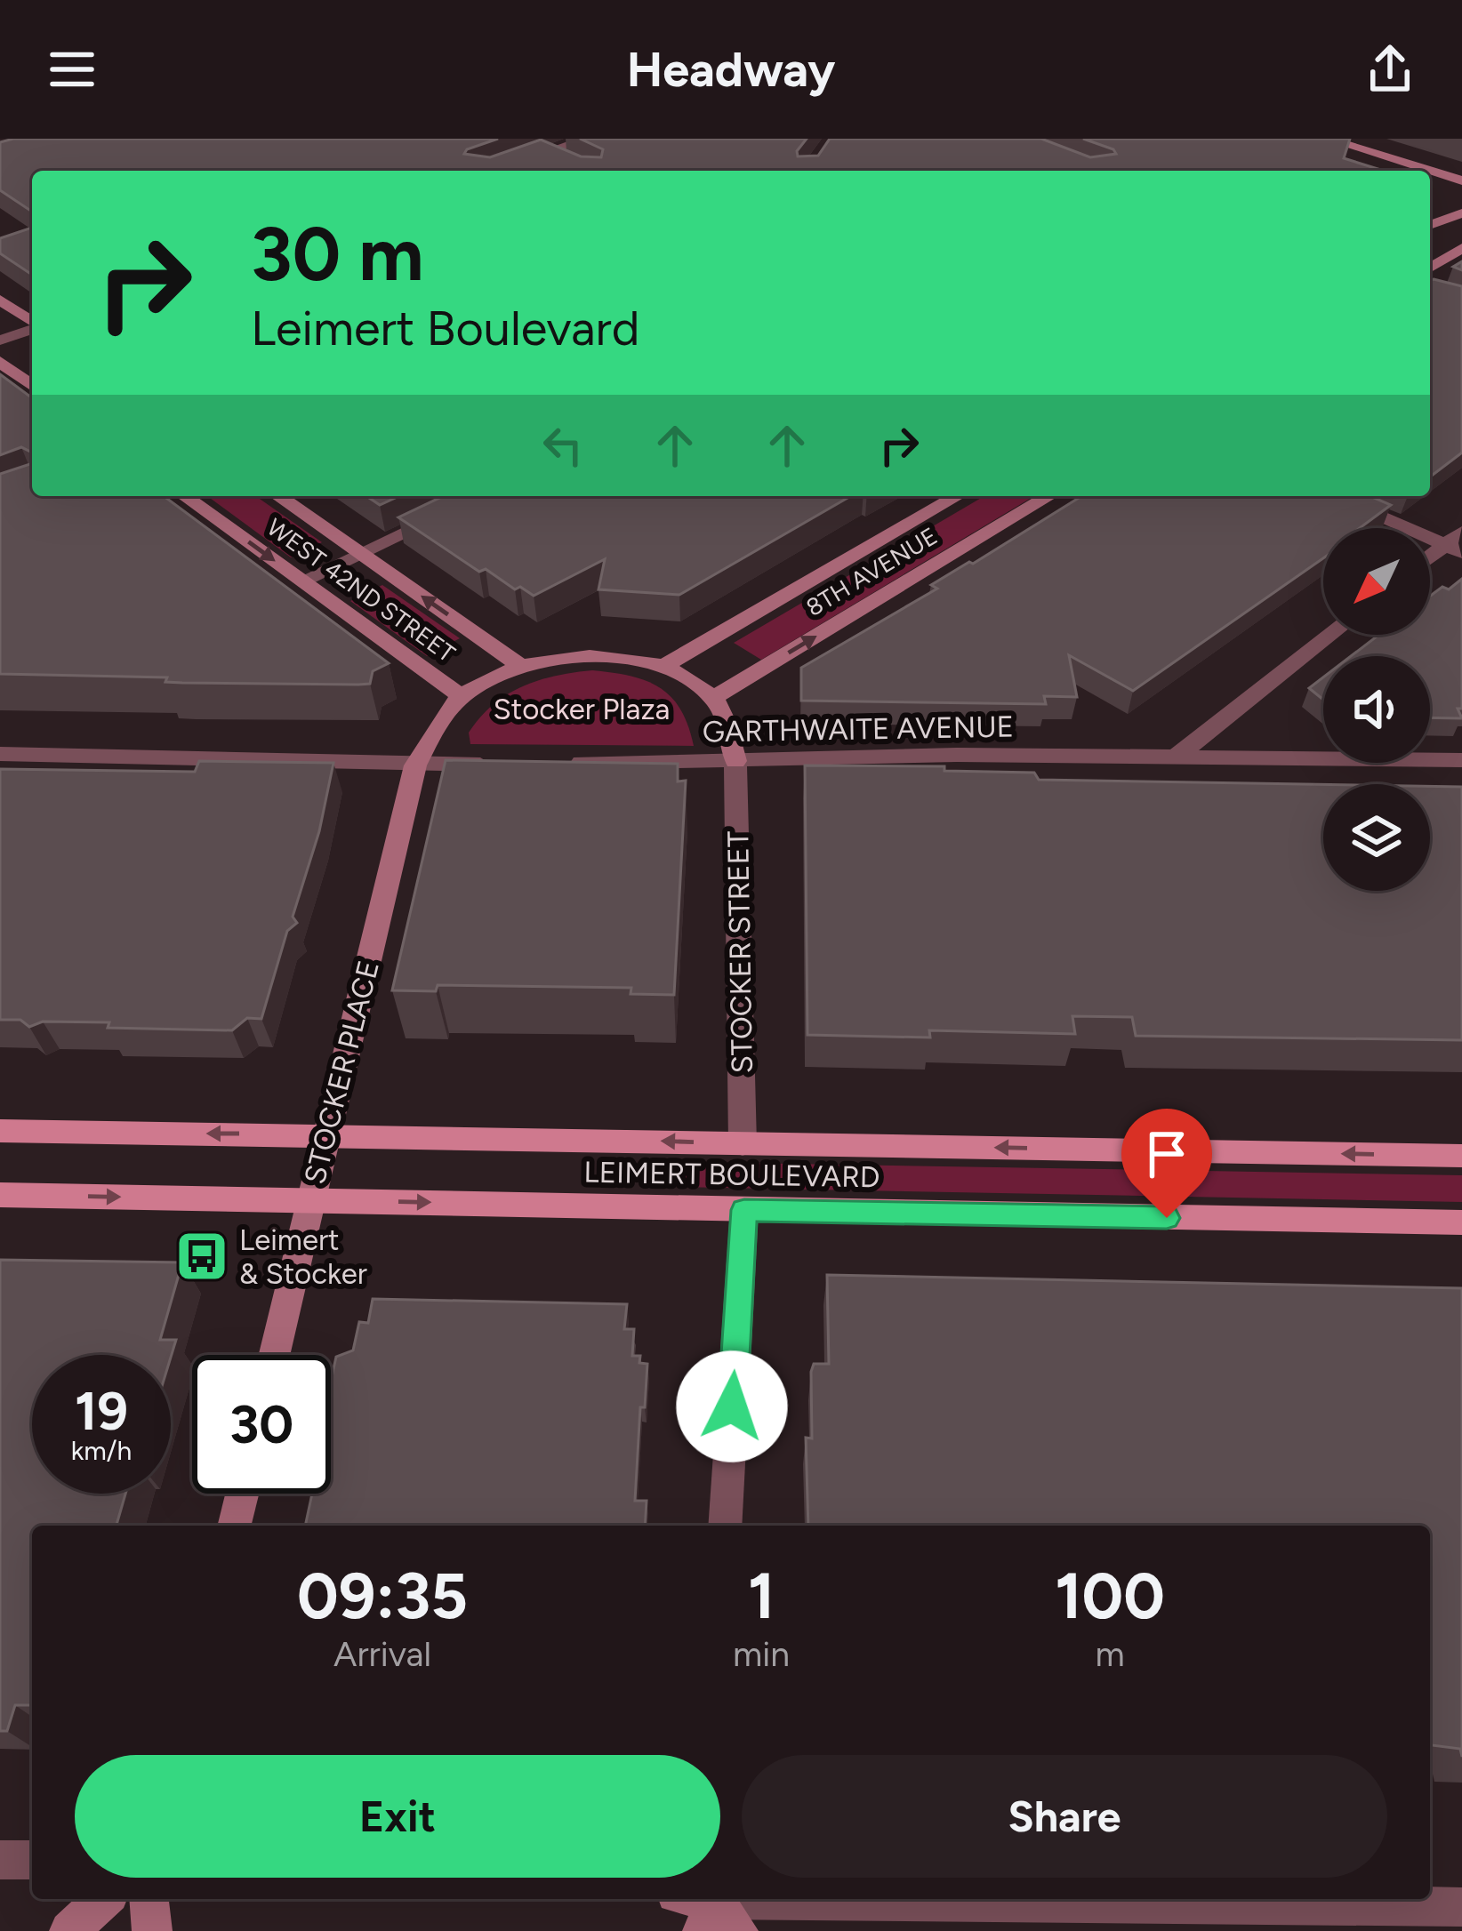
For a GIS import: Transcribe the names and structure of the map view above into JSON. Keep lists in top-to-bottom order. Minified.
{"streets":{"main road":["LEIMERT BOULEVARD"],"street":["8TH AVENUE","WEST 42ND STREET","GARTHWAITE AVENUE","STOCKER STREET","STOCKER PLACE"]},"crossings":[["GARTHWAITE AVENUE","STOCKER STREET"],["STOCKER STREET","LEIMERT BOULEVARD"],["STOCKER PLACE","LEIMERT BOULEVARD"]],"parks":["Stocker Plaza"],"places":{"bus stop":["Leimert & Stocker"]},"north":"bottom left","page":{"header":"Headway","turn":["30 m","Leimert Boulevard"],"speed":"19 km/h","limit":"30","eta":["09:35","Arrival","1","min","100","m"],"buttons":["Exit","Share"]}}
